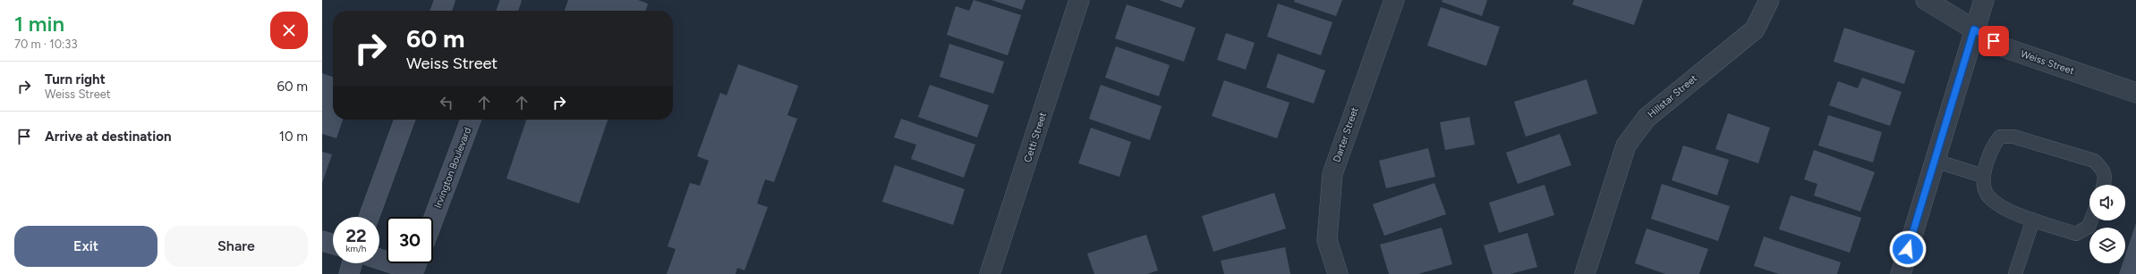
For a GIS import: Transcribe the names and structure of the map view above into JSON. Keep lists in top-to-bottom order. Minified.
{"streets":{"main road":["Irvington Boulevard"],"street":["Weiss Street","Hillstar Street","Darter Street","Cetti Street"]},"page":{"heading":["1 min","70 m · 10:33"],"turn":["60 m","Weiss Street"],"list":[{"name":"Turn right","note":"Weiss Street","value":"60 m"},{"name":"Arrive at destination","value":"10 m"}],"speed":"22 km/h","limit":"30","buttons":["Exit","Share"]}}
